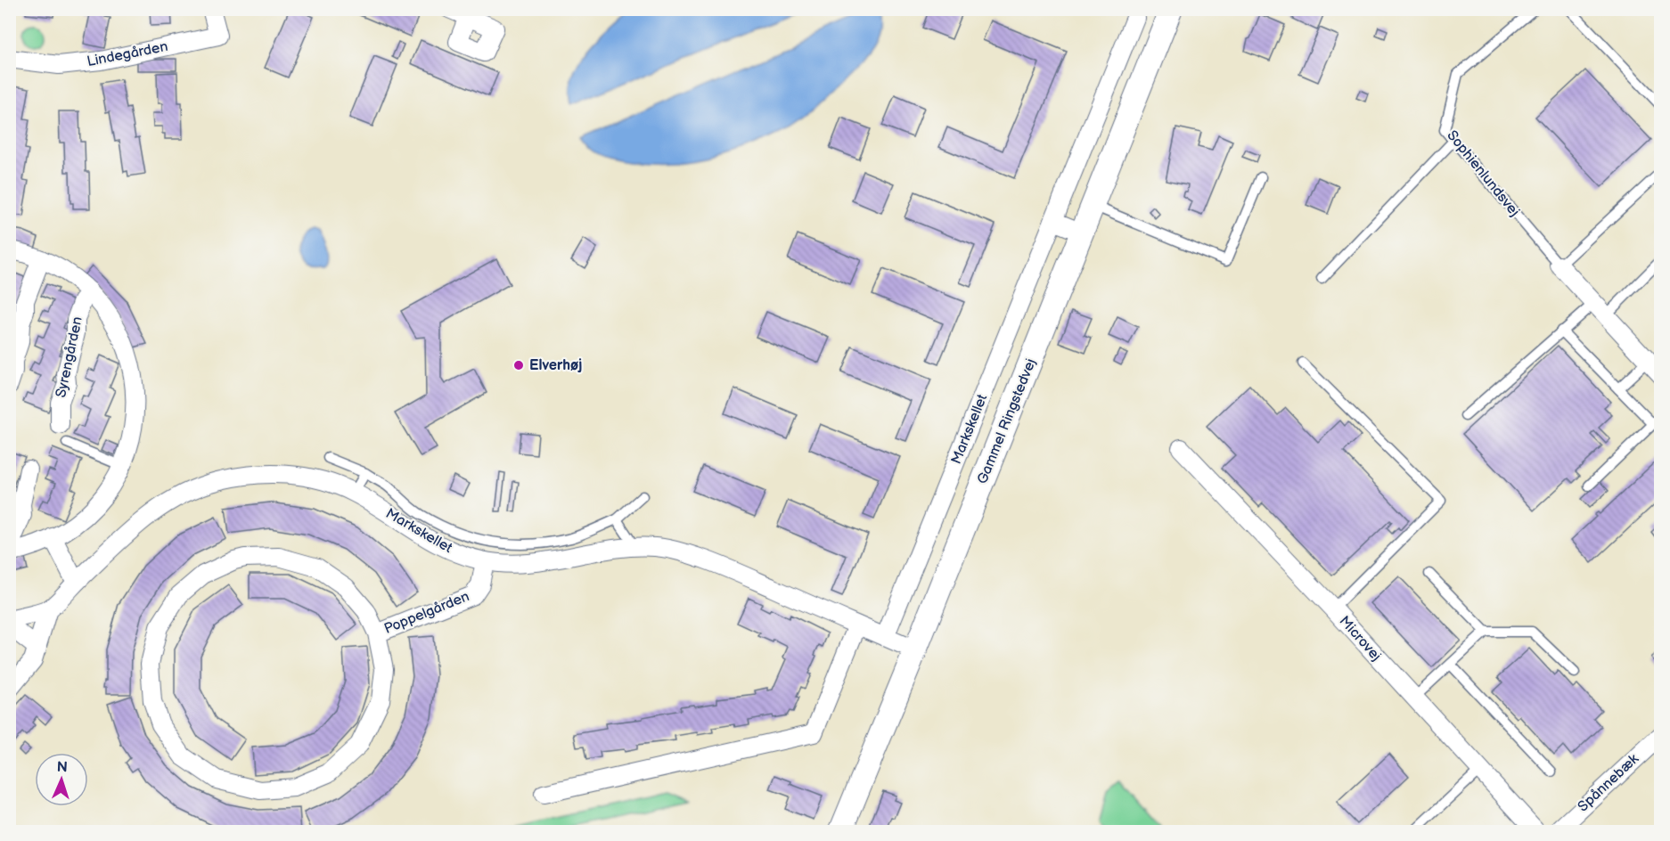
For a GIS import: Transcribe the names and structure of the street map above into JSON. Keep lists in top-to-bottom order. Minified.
{"streets":{"street":["Lindegården","Sophienlundsvej","Syrengården","Gammel Ringstedvej","Markskellet","Poppelgården","Microvej","Spånnebæk"]},"crossings":[["Gammel Ringstedvej","Markskellet"],["Markskellet","Poppelgården"]],"places":["Elverhøj"],"north":"top"}
